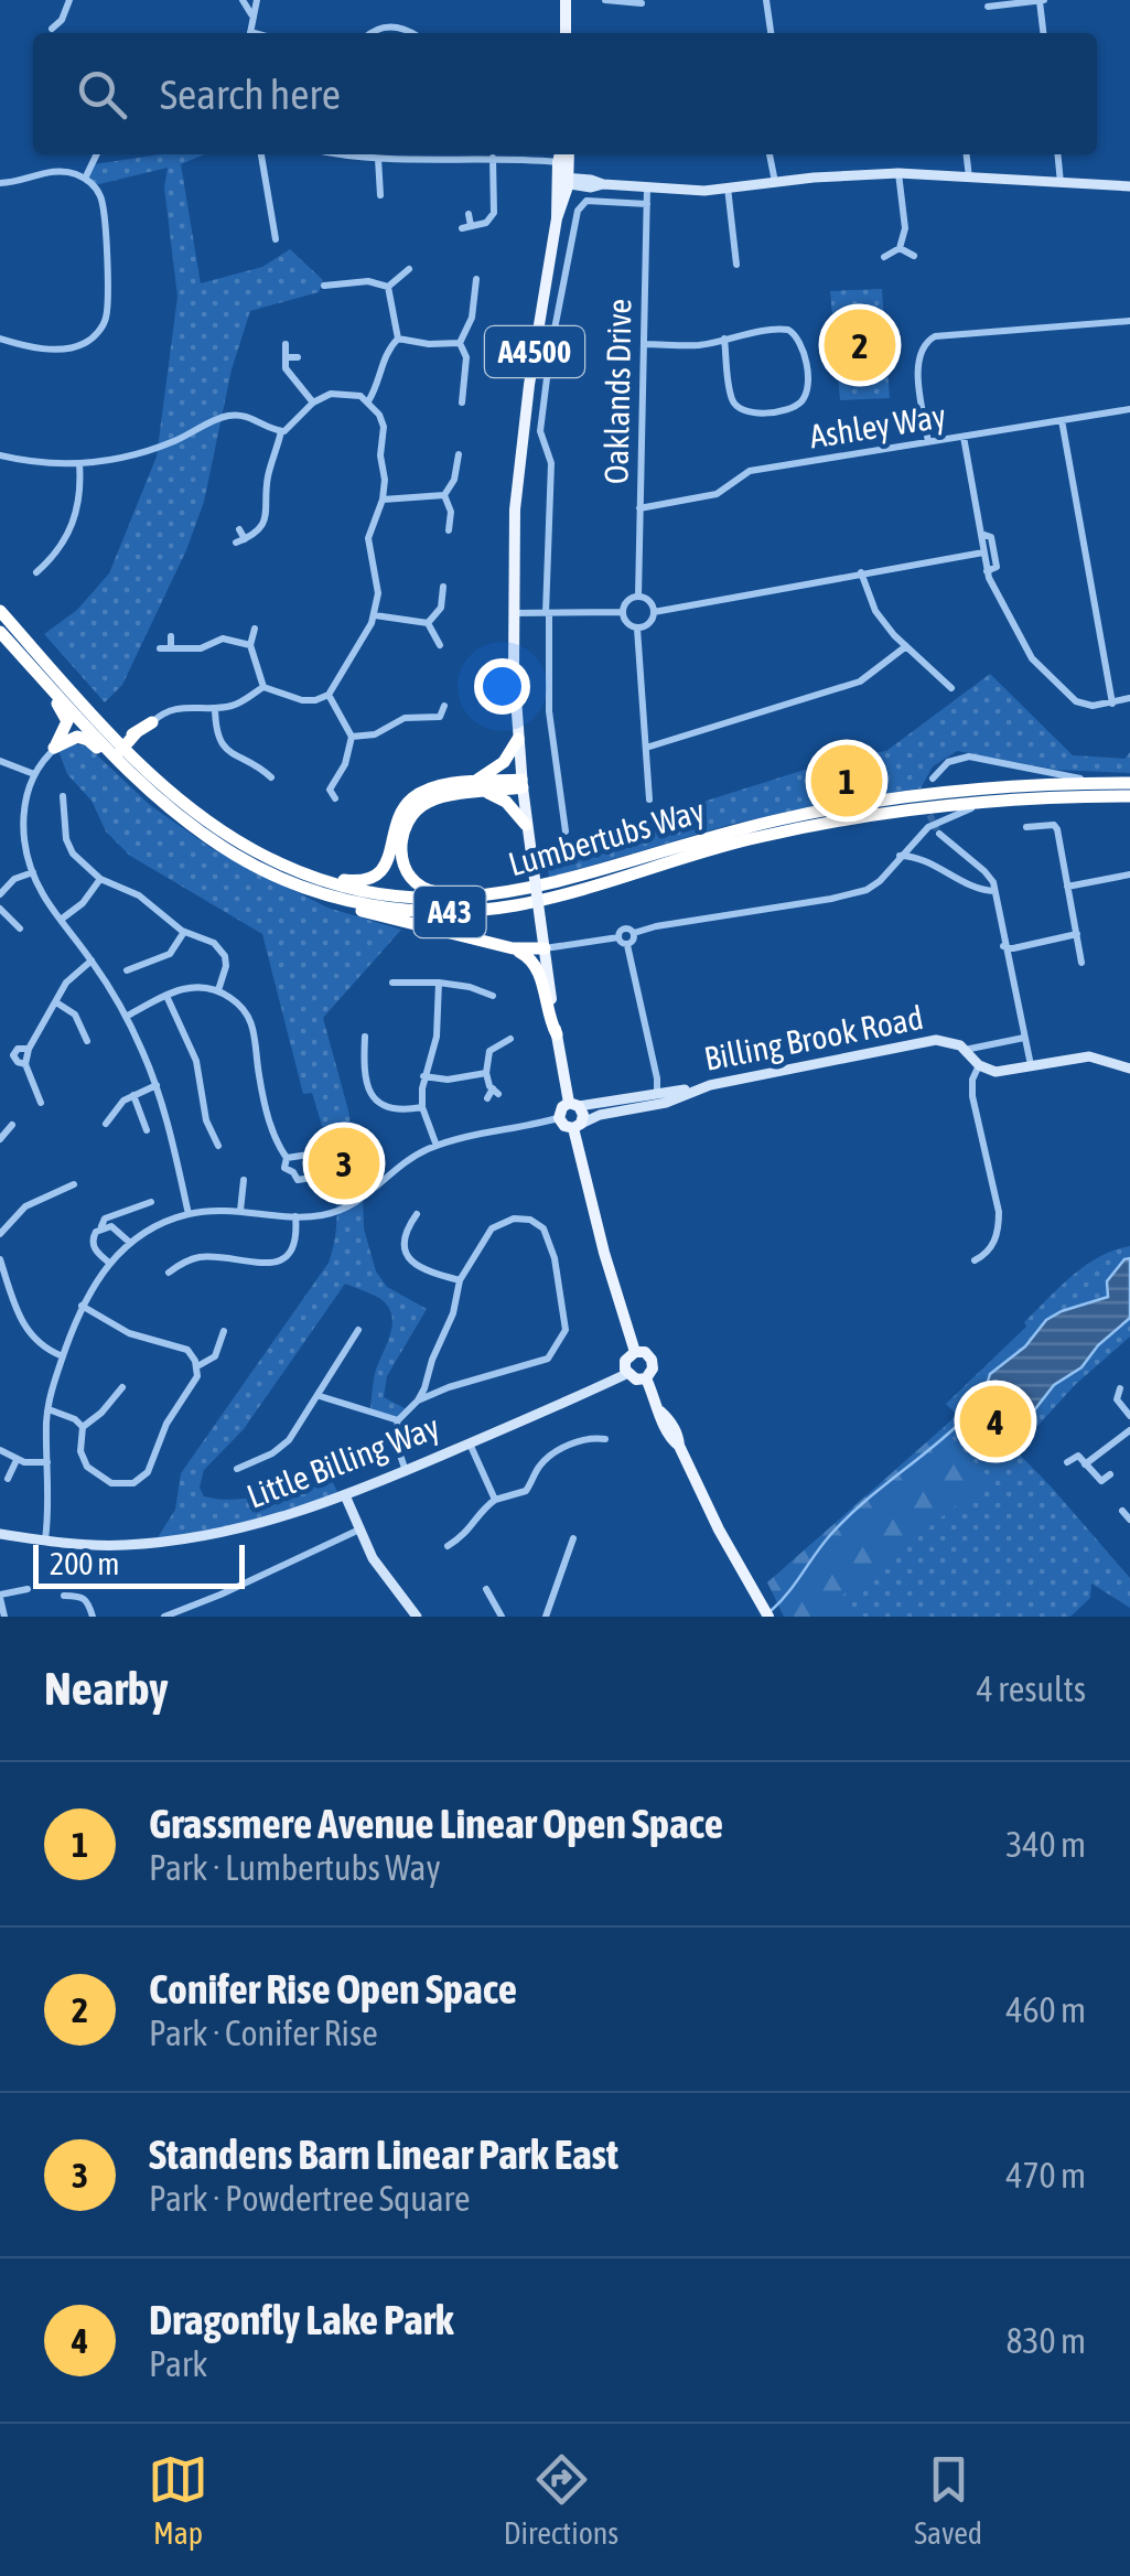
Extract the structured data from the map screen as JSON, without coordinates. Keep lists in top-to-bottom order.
{
  "streets": {
    "highway": ["Lumbertubs Way", "A43"],
    "main road": ["A4500"],
    "street": [
      "Oaklands Drive",
      "Ashley Way",
      "Billing Brook Road",
      "Little Billing Way"
    ]
  },
  "crossings": [
    ["A4500", "Billing Brook Road"],
    ["Oaklands Drive", "Ashley Way"]
  ],
  "scale_bar": "200 m",
  "page": {
    "search": "Search here",
    "pins": [
      "2",
      "1",
      "3",
      "4"
    ],
    "scale": "200 m",
    "heading": ["Nearby", "4 results"],
    "list": [
      {
        "mark": "1",
        "name": "Grassmere Avenue Linear Open Space",
        "note": "Park · Lumbertubs Way",
        "value": "340 m"
      },
      {
        "mark": "2",
        "name": "Conifer Rise Open Space",
        "note": "Park · Conifer Rise",
        "value": "460 m"
      },
      {
        "mark": "3",
        "name": "Standens Barn Linear Park East",
        "note": "Park · Powdertree Square",
        "value": "470 m"
      },
      {
        "mark": "4",
        "name": "Dragonfly Lake Park",
        "note": "Park",
        "value": "830 m"
      }
    ],
    "nav": ["Map", "Directions", "Saved"]
  }
}
